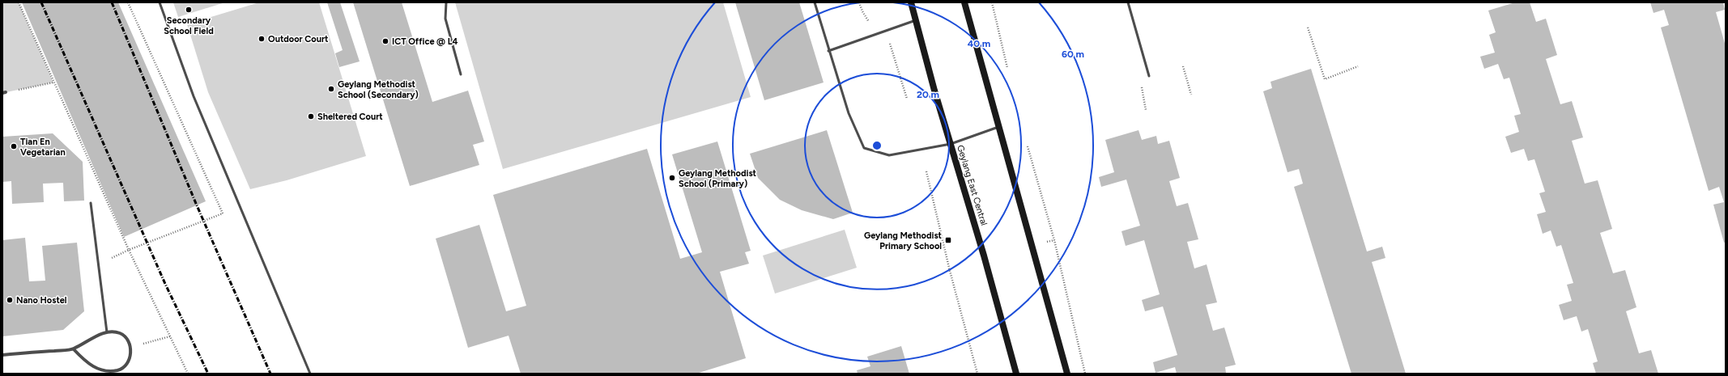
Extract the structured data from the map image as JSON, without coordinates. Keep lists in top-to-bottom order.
{
  "streets": {
    "main road": ["Geylang East Central"]
  },
  "places": {
    "other": [
      "Secondary School Field",
      "Outdoor Court",
      "ICT Office @ L4",
      "Geylang Methodist School (Secondary)",
      "Sheltered Court",
      "Tian En Vegetarian",
      "Geylang Methodist School (Primary)",
      "Nano Hostel"
    ],
    "transit": ["Geylang Methodist Primary School"]
  },
  "rings": ["40 m", "60 m", "20 m"]
}
